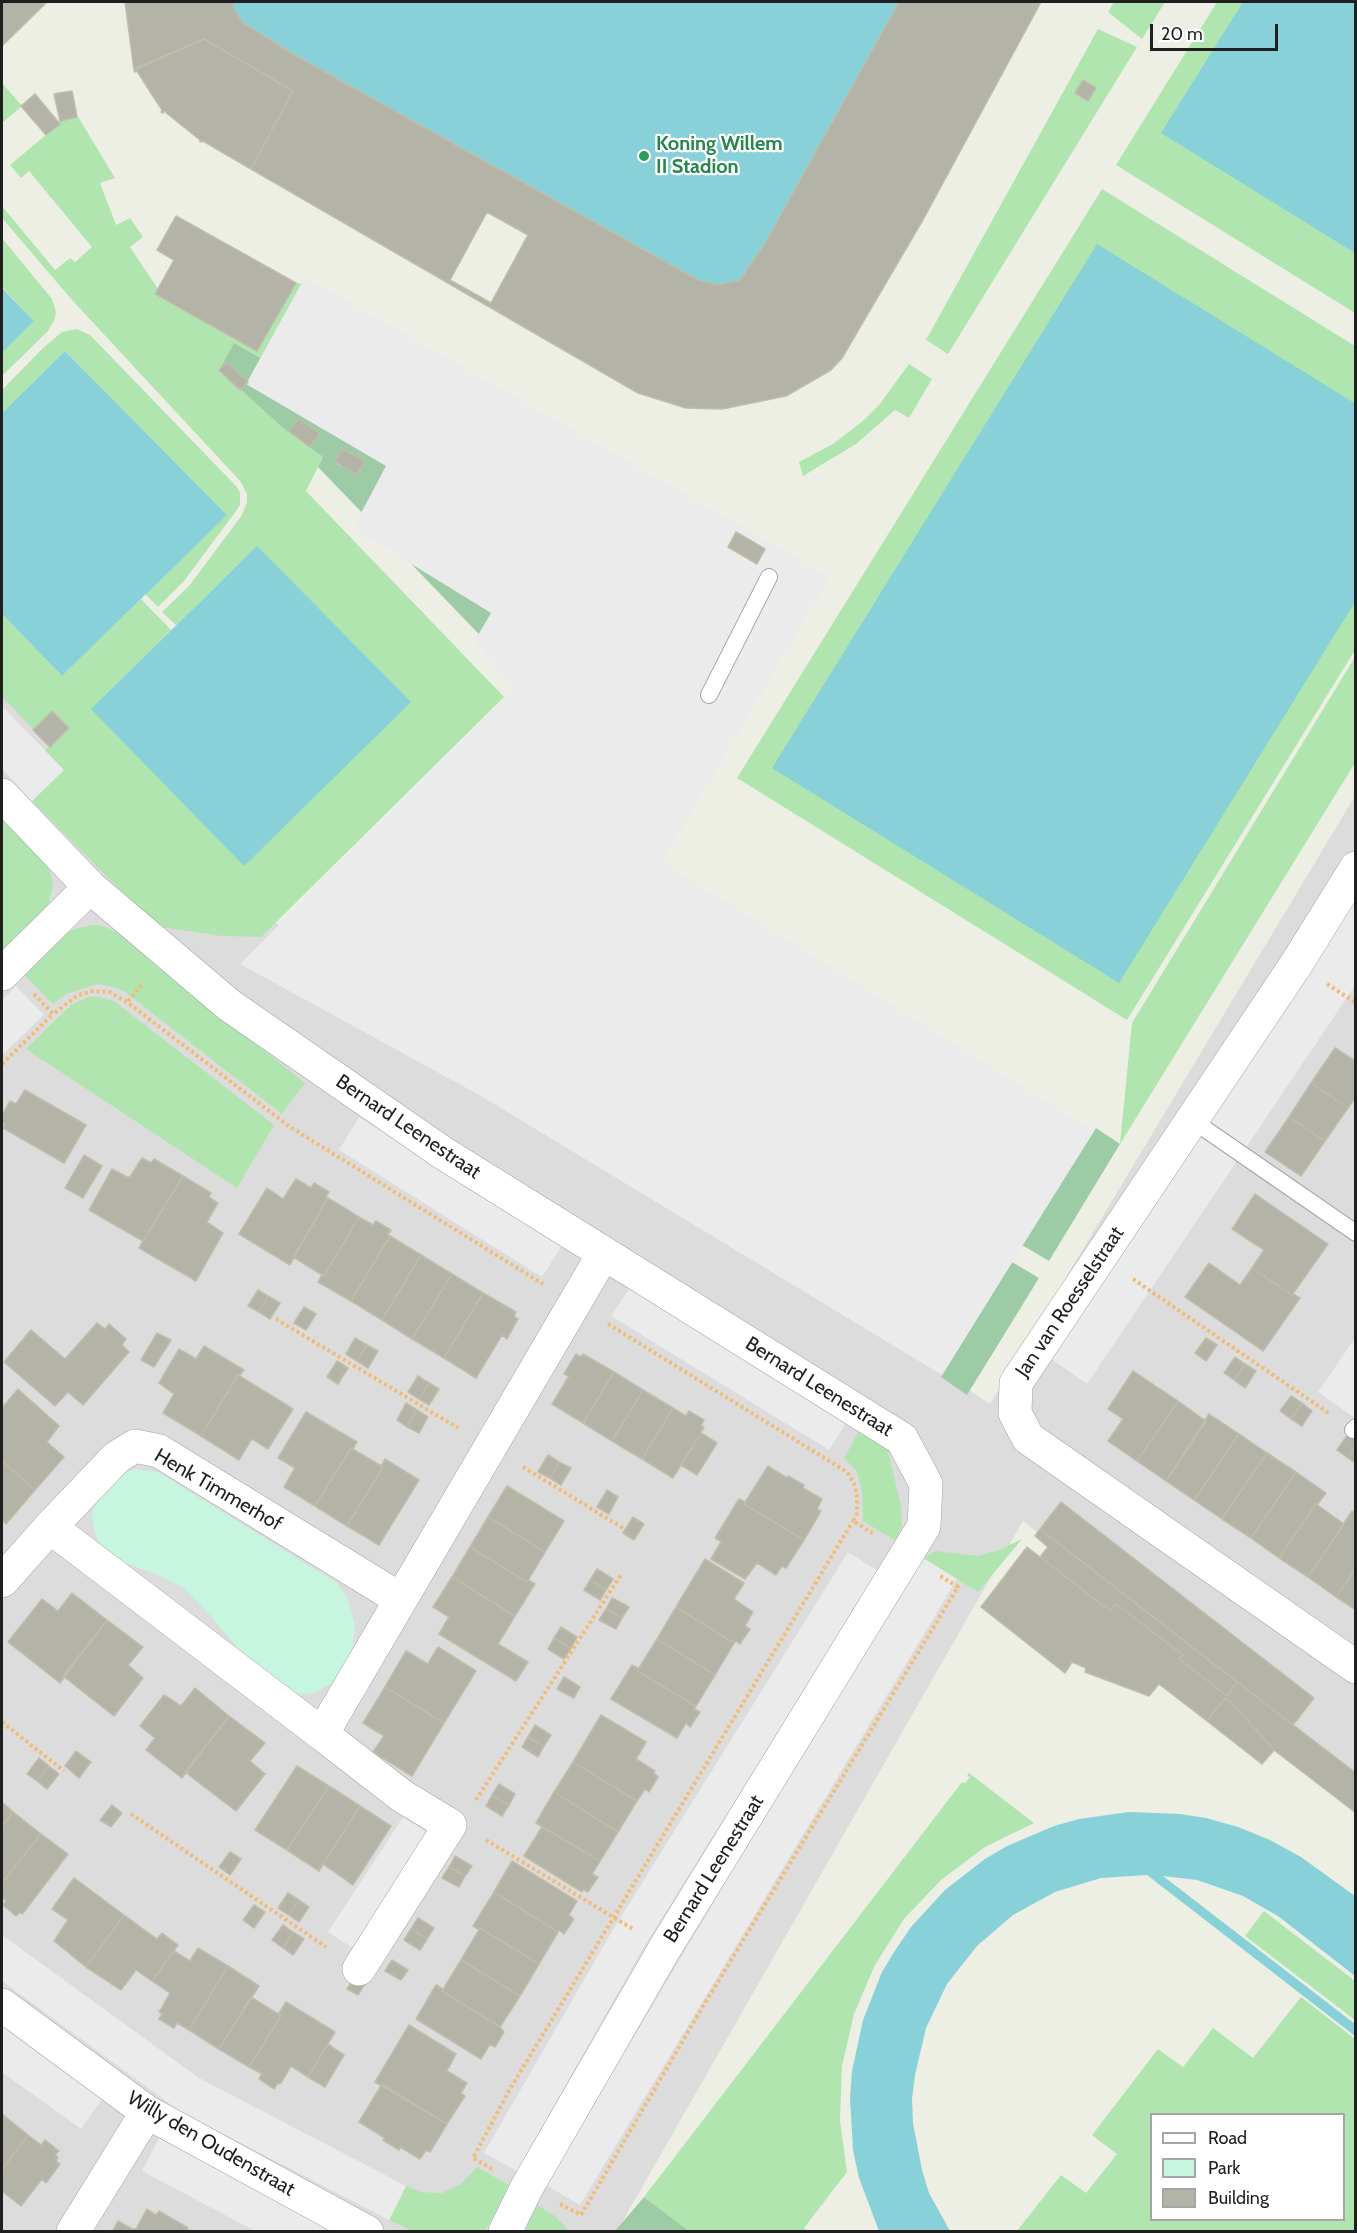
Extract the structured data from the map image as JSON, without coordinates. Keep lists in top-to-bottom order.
{
  "streets": {
    "street": [
      "Bernard Leenestraat",
      "Jan van Roesselstraat",
      "Henk Timmerhof",
      "Willy den Oudenstraat"
    ]
  },
  "places": ["Koning Willem II Stadion"],
  "legend": ["Road", "Park", "Building"],
  "scale_bar": "20 m"
}
